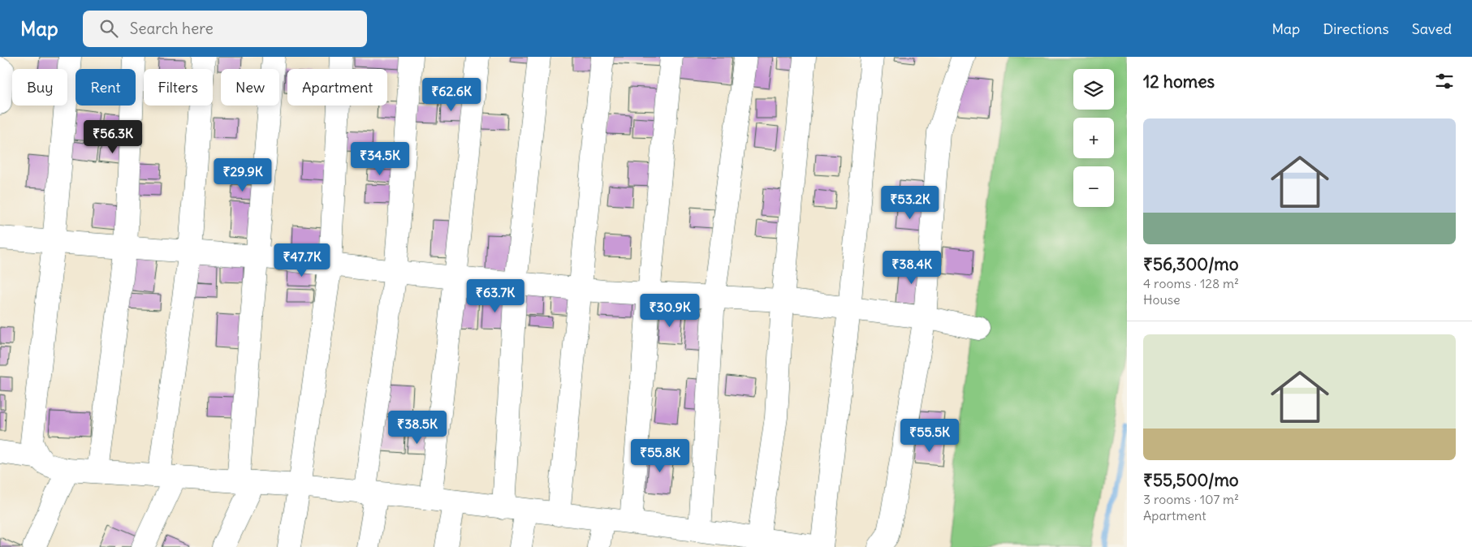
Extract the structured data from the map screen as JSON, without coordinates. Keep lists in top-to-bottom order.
{
  "page": {
    "header": "Map",
    "search": "Search here",
    "nav": ["Map", "Directions", "Saved"],
    "heading": "12 homes",
    "map_buttons": ["+", "−"],
    "chip": [
      "Buy",
      "Rent",
      "Filters",
      "New",
      "Apartment"
    ],
    "price": [
      "₹62.6K",
      "₹56.3K",
      "₹34.5K",
      "₹29.9K",
      "₹53.2K",
      "₹47.7K",
      "₹38.4K",
      "₹63.7K",
      "₹30.9K",
      "₹38.5K",
      "₹55.5K",
      "₹55.8K"
    ],
    "list": [
      {
        "name": "₹56,300/mo",
        "note": "4 rooms · 128 m² · House"
      },
      {
        "name": "₹55,500/mo",
        "note": "3 rooms · 107 m² · Apartment"
      }
    ]
  }
}
